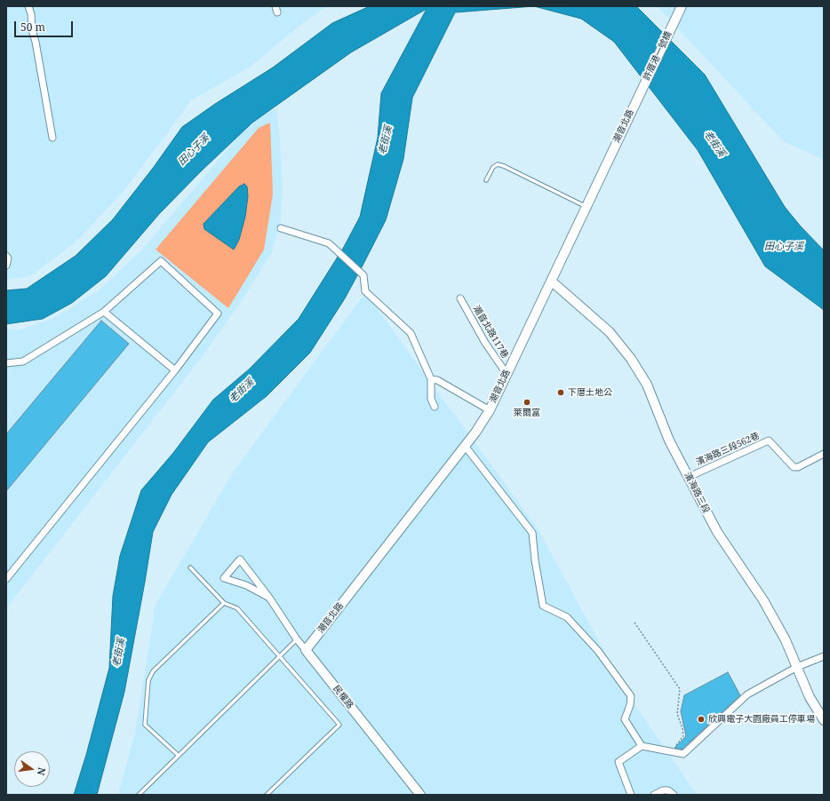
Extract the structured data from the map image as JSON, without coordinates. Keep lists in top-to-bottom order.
{
  "streets": {
    "street": [
      "許厝港一號橋",
      "潮音北路",
      "潮音北路117巷",
      "濱海路三段562巷",
      "濱海路三段",
      "民權路"
    ]
  },
  "crossings": [
    ["許厝港一號橋", "潮音北路"],
    ["潮音北路", "潮音北路117巷"],
    ["潮音北路", "濱海路三段"],
    ["潮音北路", "民權路"],
    ["濱海路三段562巷", "濱海路三段"]
  ],
  "water": ["老街溪", "田心子溪"],
  "places": ["下厝土地公", "萊爾富", "欣興電子大園廠員工停車場"],
  "scale_bar": "50 m",
  "north": "right"
}
